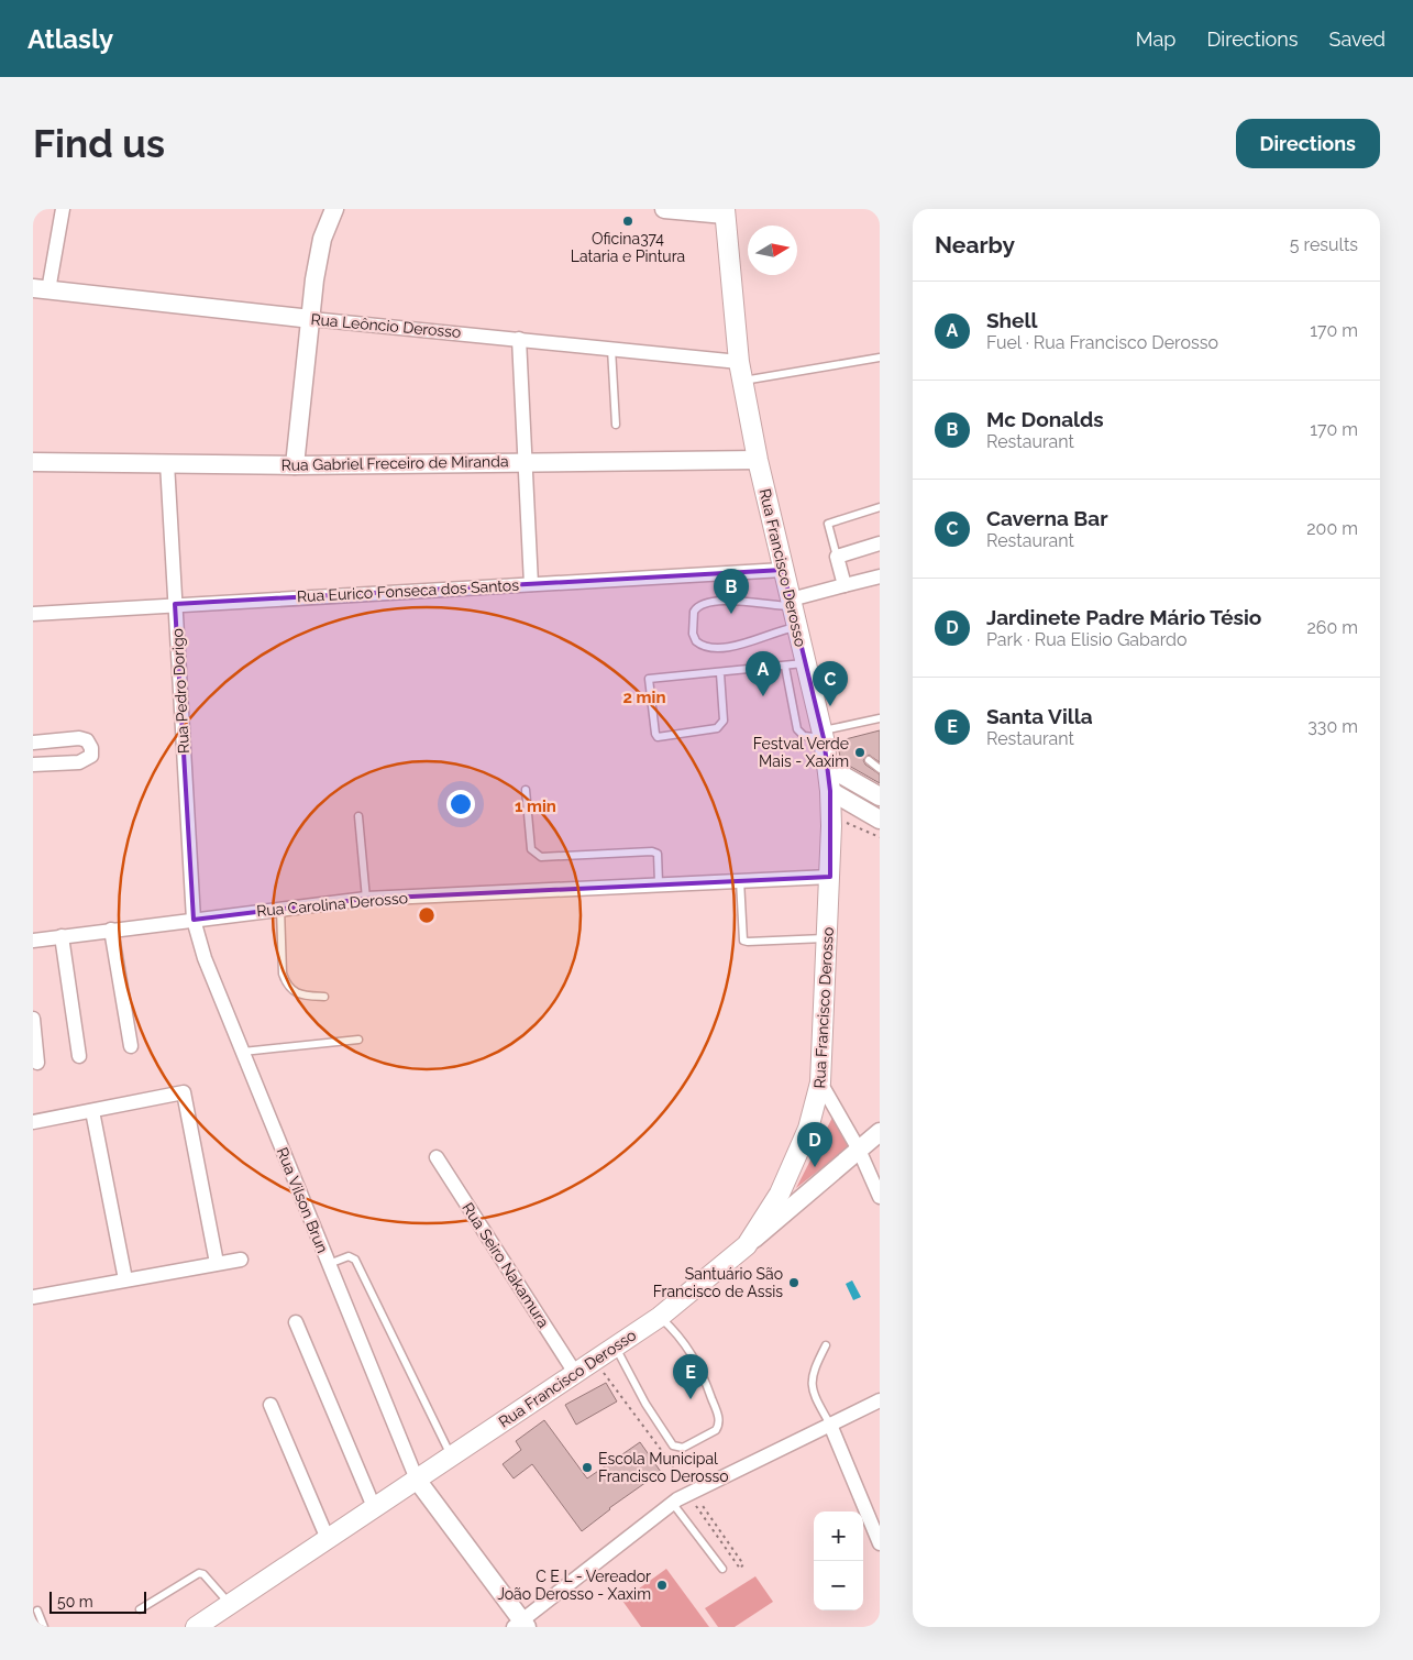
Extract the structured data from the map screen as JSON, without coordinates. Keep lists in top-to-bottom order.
{
  "streets": {
    "main road": ["Rua Francisco Derosso"],
    "street": [
      "Rua Leôncio Derosso",
      "Rua Gabriel Freceiro de Miranda",
      "Rua Eurico Fonseca dos Santos",
      "Rua Pedro Dorigo",
      "Rua Carolina Derosso",
      "Rua Vilson Brun",
      "Rua Seiro Nakamura"
    ]
  },
  "crossings": [
    ["Rua Leôncio Derosso", "Rua Francisco Derosso"],
    ["Rua Gabriel Freceiro de Miranda", "Rua Francisco Derosso"],
    ["Rua Gabriel Freceiro de Miranda", "Rua Pedro Dorigo"],
    ["Rua Francisco Derosso", "Rua Eurico Fonseca dos Santos"],
    ["Rua Francisco Derosso", "Rua Carolina Derosso"],
    ["Rua Francisco Derosso", "Rua Vilson Brun"],
    ["Rua Francisco Derosso", "Rua Seiro Nakamura"],
    ["Rua Eurico Fonseca dos Santos", "Rua Pedro Dorigo"],
    ["Rua Pedro Dorigo", "Rua Carolina Derosso"],
    ["Rua Pedro Dorigo", "Rua Vilson Brun"],
    ["Rua Carolina Derosso", "Rua Vilson Brun"]
  ],
  "places": [
    "Oficina374 Lataria e Pintura",
    "Festval Verde Mais - Xaxim",
    "Santuário São Francisco de Assis",
    "Escola Municipal Francisco Derosso",
    "C E L - Vereador João Derosso - Xaxim"
  ],
  "scale_bar": "50 m",
  "north": "right",
  "page": {
    "header": "Atlasly",
    "nav": ["Map", "Directions", "Saved"],
    "buttons": "Directions",
    "title": "Find us",
    "heading": ["Nearby", "5 results"],
    "list": [
      {
        "mark": "A",
        "name": "Shell",
        "note": "Fuel · Rua Francisco Derosso",
        "value": "170 m"
      },
      {
        "mark": "B",
        "name": "Mc Donalds",
        "note": "Restaurant",
        "value": "170 m"
      },
      {
        "mark": "C",
        "name": "Caverna Bar",
        "note": "Restaurant",
        "value": "200 m"
      },
      {
        "mark": "D",
        "name": "Jardinete Padre Mário Tésio",
        "note": "Park · Rua Elisio Gabardo",
        "value": "260 m"
      },
      {
        "mark": "E",
        "name": "Santa Villa",
        "note": "Restaurant",
        "value": "330 m"
      }
    ],
    "pins": [
      "B",
      "A",
      "C",
      "D",
      "E"
    ],
    "map_buttons": ["+", "−"],
    "scale": "50 m"
  },
  "rings": ["2 min", "1 min"]
}
